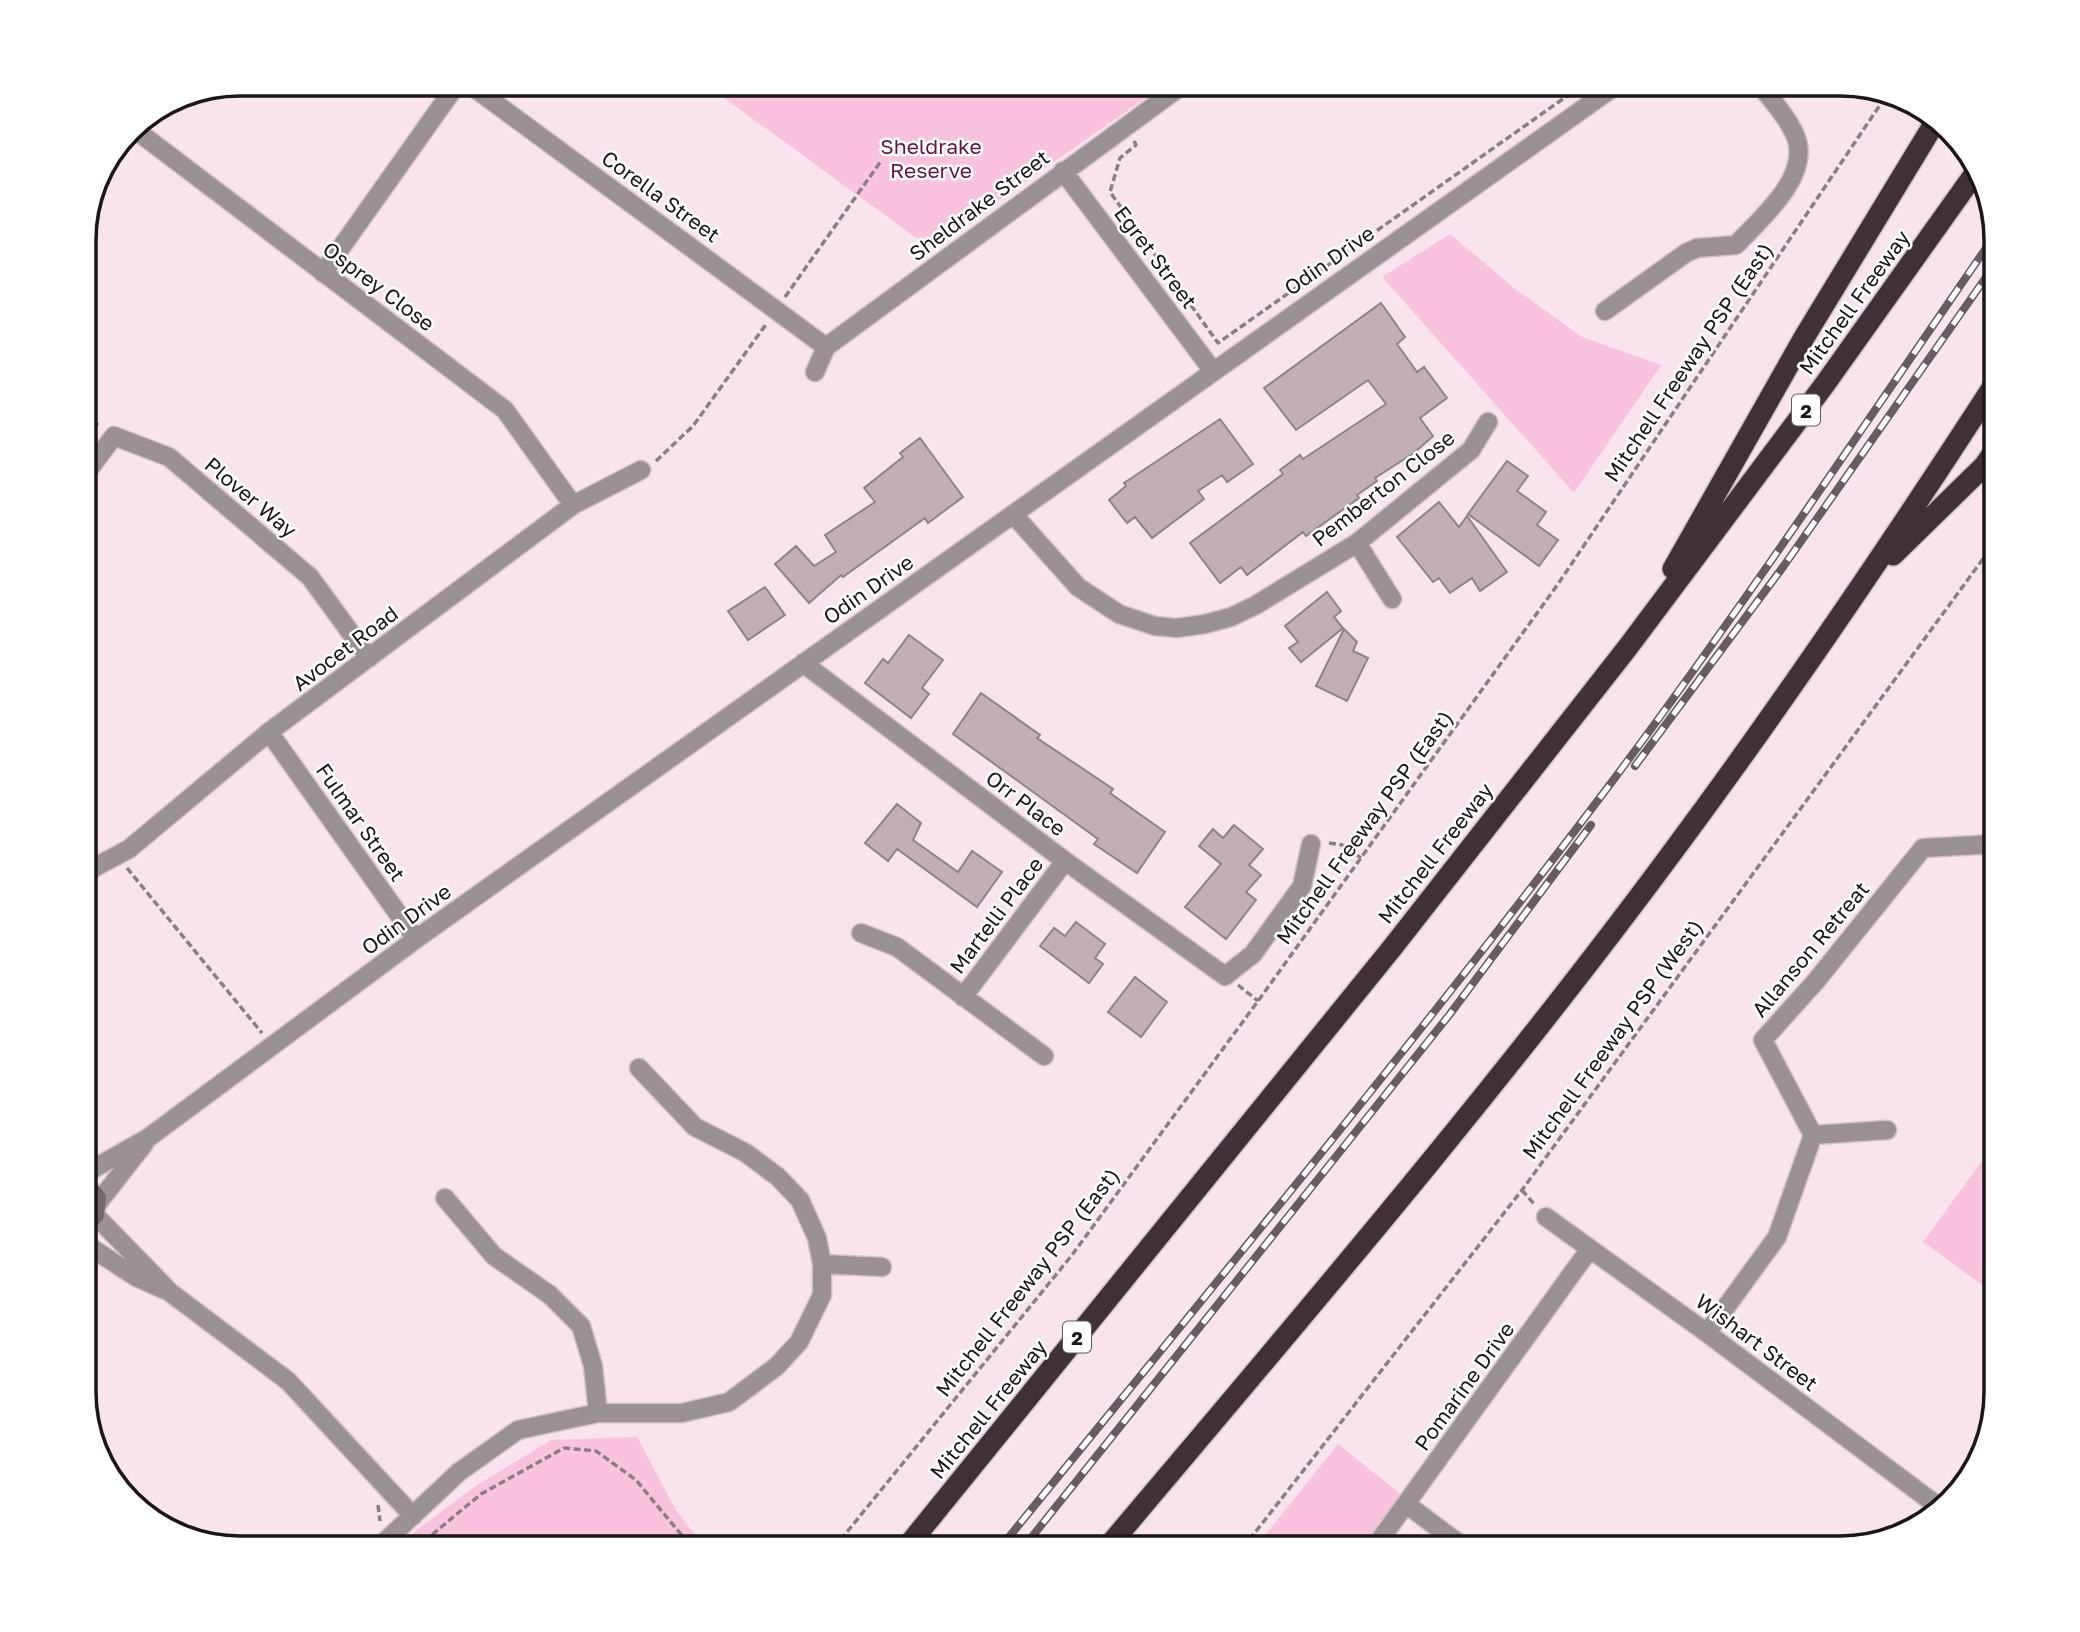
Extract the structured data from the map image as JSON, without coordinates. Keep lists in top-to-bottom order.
{
  "streets": {
    "highway": ["Mitchell Freeway", "2"],
    "street": [
      "Corella Street",
      "Sheldrake Street",
      "Egret Street",
      "Odin Drive",
      "Osprey Close",
      "Pemberton Close",
      "Plover Way",
      "Avocet Road",
      "Orr Place",
      "Fulmar Street",
      "Martelli Place",
      "Allanson Retreat",
      "Wishart Street",
      "Pomarine Drive"
    ],
    "path": ["Mitchell Freeway PSP (East)", "Mitchell Freeway PSP (West)"]
  },
  "crossings": [
    ["Corella Street", "Sheldrake Street"],
    ["Sheldrake Street", "Egret Street"],
    ["Egret Street", "Odin Drive"],
    ["Odin Drive", "Pemberton Close"],
    ["Odin Drive", "Orr Place"],
    ["Odin Drive", "Fulmar Street"],
    ["Osprey Close", "Avocet Road"],
    ["Plover Way", "Avocet Road"],
    ["Avocet Road", "Fulmar Street"],
    ["Orr Place", "Martelli Place"],
    ["Wishart Street", "Pomarine Drive"]
  ],
  "parks": ["Sheldrake Reserve"]
}
